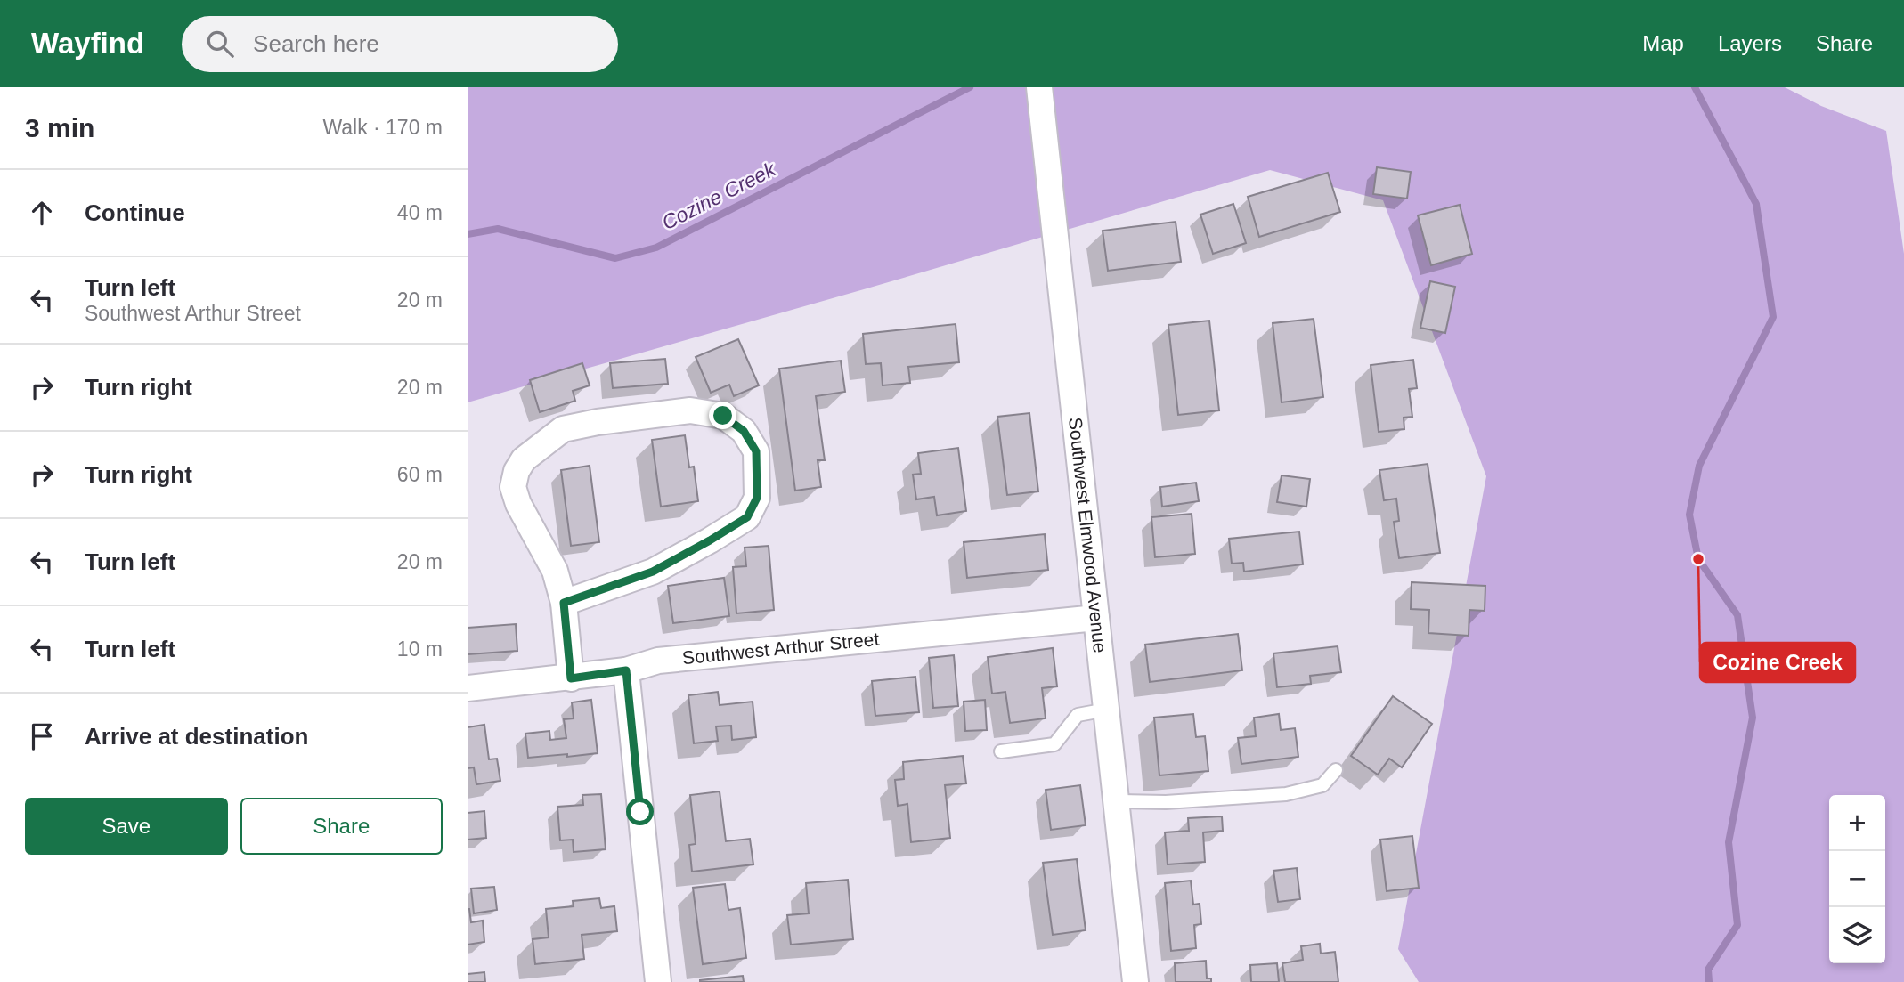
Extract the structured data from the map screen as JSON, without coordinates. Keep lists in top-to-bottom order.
{
  "streets": {
    "street": ["Southwest Elmwood Avenue", "Southwest Arthur Street"]
  },
  "crossings": [
    ["Southwest Elmwood Avenue", "Southwest Arthur Street"]
  ],
  "water": ["Cozine Creek"],
  "places": ["Cozine Creek"],
  "page": {
    "header": "Wayfind",
    "search": "Search here",
    "nav": ["Map", "Layers", "Share"],
    "heading": ["3 min", "Walk · 170 m"],
    "list": [
      ["Continue", "40 m"],
      ["Turn left", "Southwest Arthur Street", "20 m"],
      ["Turn right", "20 m"],
      ["Turn right", "60 m"],
      ["Turn left", "20 m"],
      ["Turn left", "10 m"],
      "Arrive at destination"
    ],
    "buttons": ["Save", "Share"],
    "map_buttons": ["+", "−"]
  }
}
